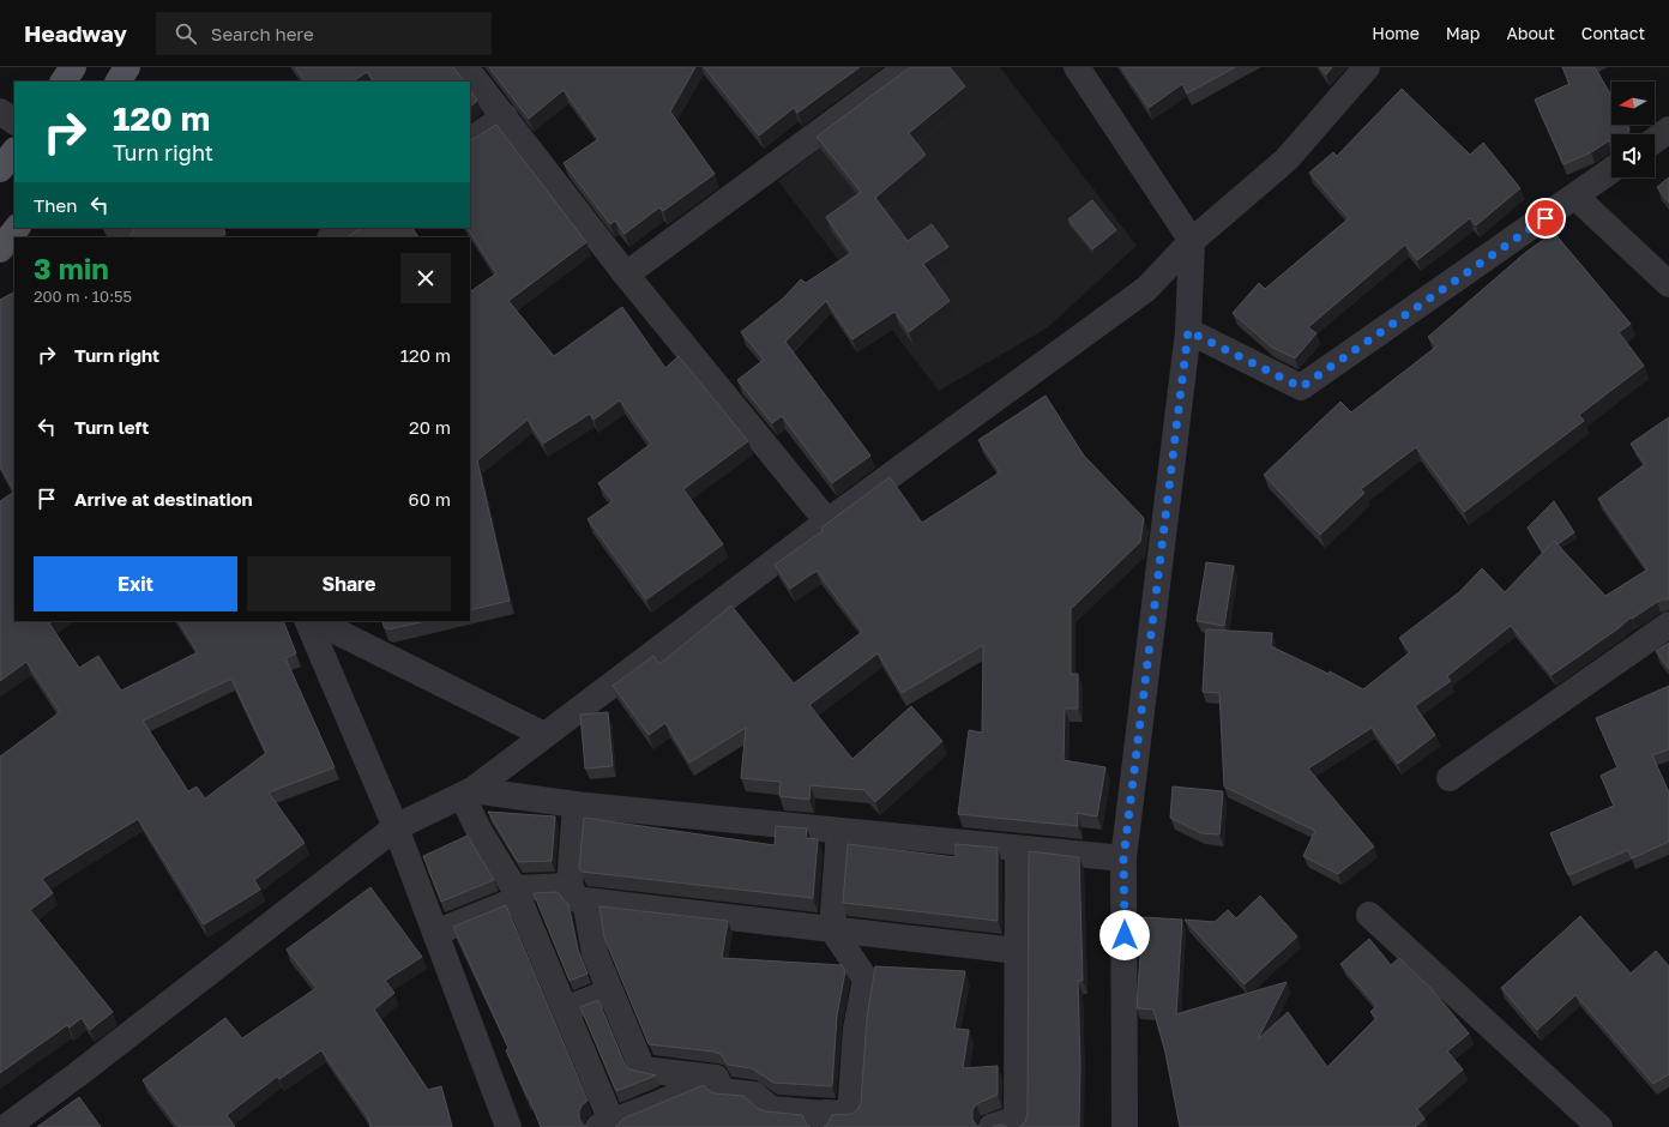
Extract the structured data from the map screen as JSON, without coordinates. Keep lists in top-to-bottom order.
{
  "north": "left",
  "page": {
    "header": "Headway",
    "search": "Search here",
    "nav": [
      "Home",
      "Map",
      "About",
      "Contact"
    ],
    "turn": ["120 m", "Turn right"],
    "then": "Then",
    "heading": ["3 min", "200 m · 10:55"],
    "list": [
      {
        "name": "Turn right",
        "value": "120 m"
      },
      {
        "name": "Turn left",
        "value": "20 m"
      },
      {
        "name": "Arrive at destination",
        "value": "60 m"
      }
    ],
    "buttons": ["Exit", "Share"]
  }
}
